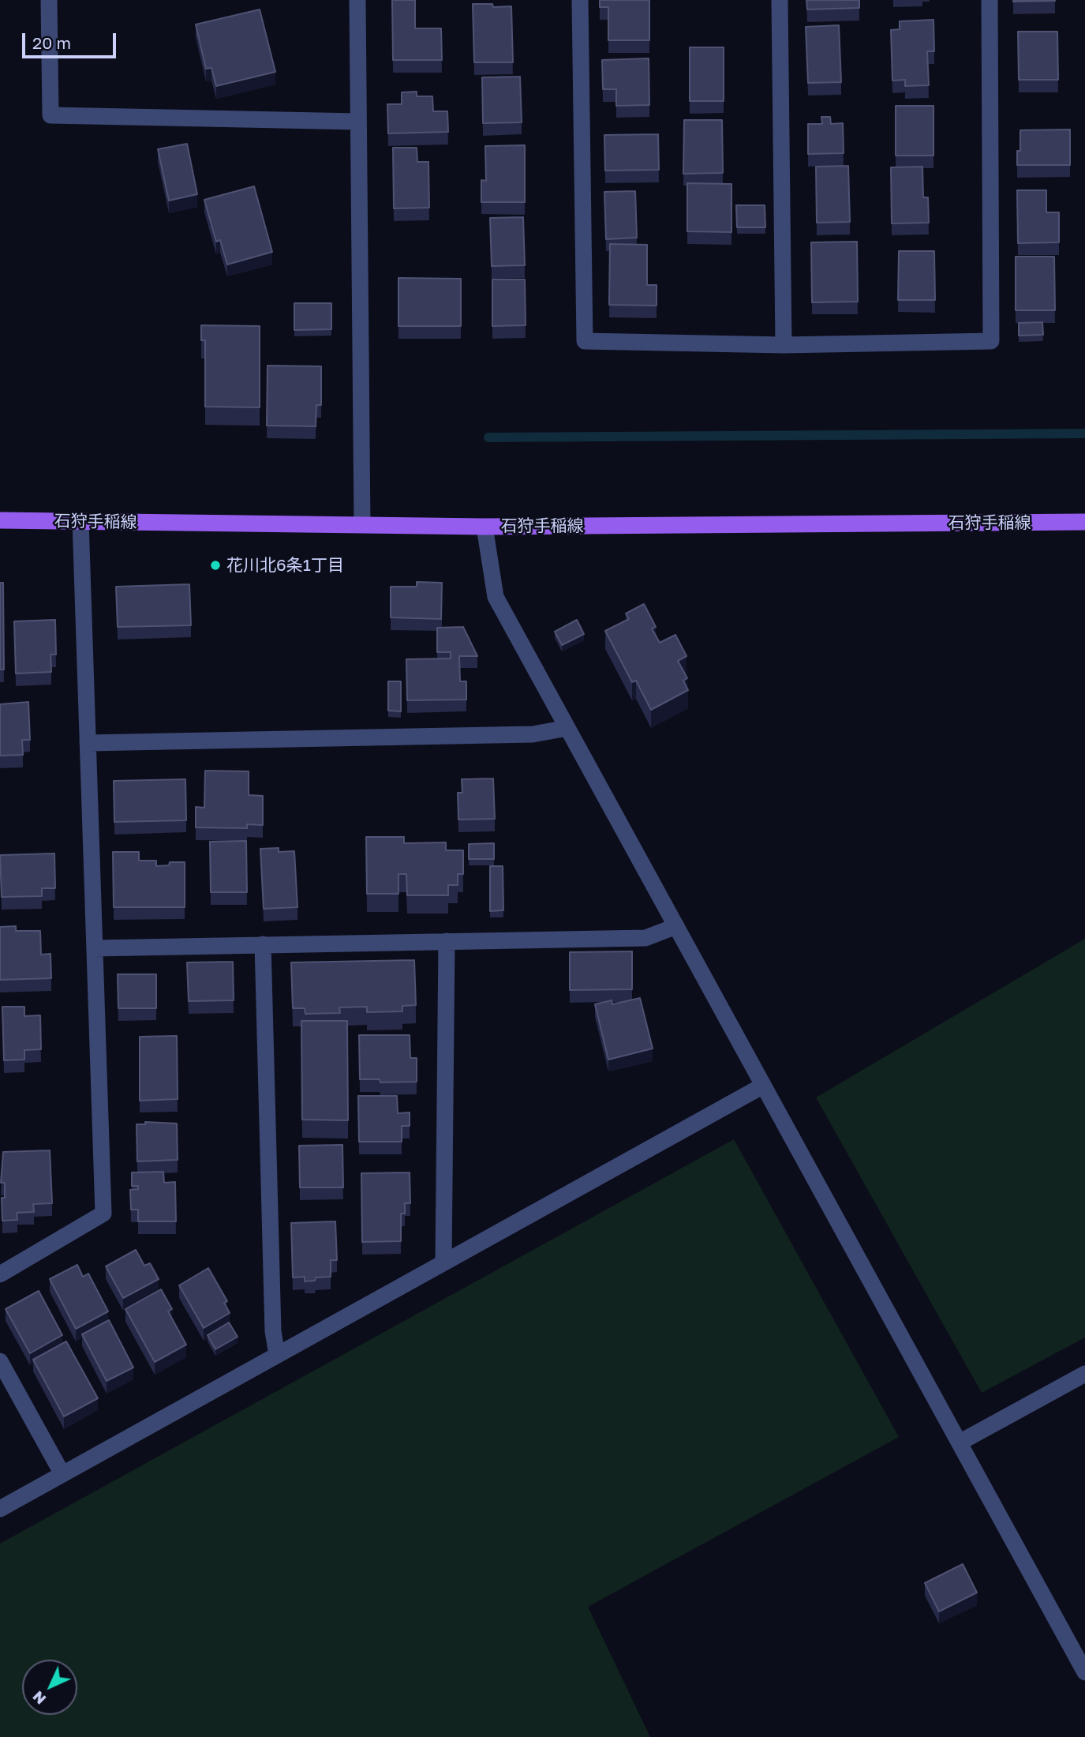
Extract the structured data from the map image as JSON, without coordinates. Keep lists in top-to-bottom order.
{
  "streets": {
    "main road": ["石狩手稲線"]
  },
  "places": ["花川北6条1丁目"],
  "scale_bar": "20 m",
  "north": "bottom left"
}
